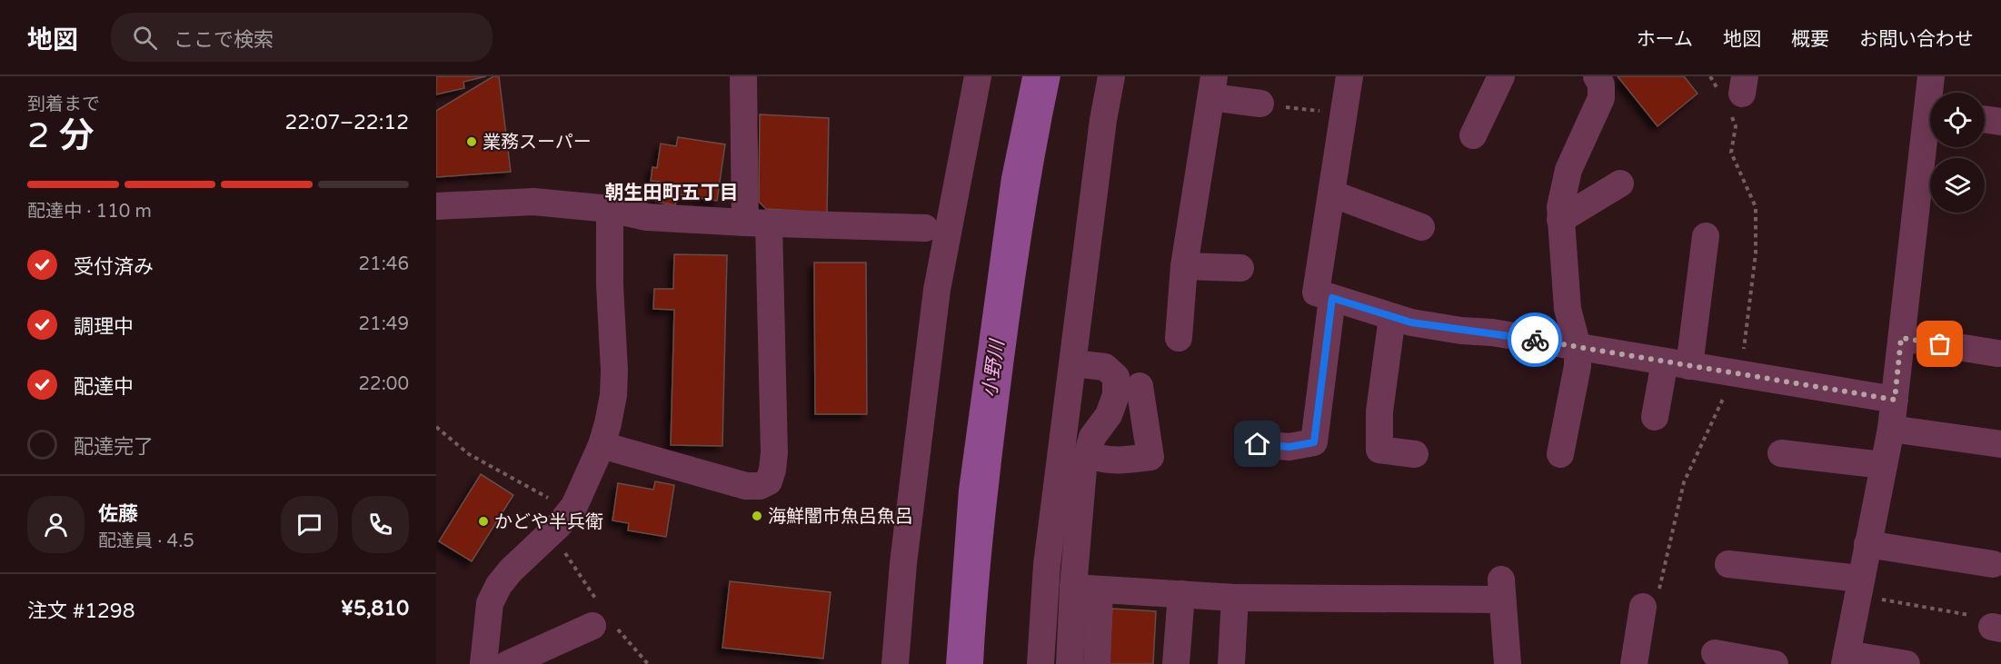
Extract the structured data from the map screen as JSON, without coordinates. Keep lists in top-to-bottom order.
{
  "districts": ["朝生田町五丁目"],
  "water": ["小野川"],
  "places": ["業務スーパー", "海鮮闇市魚呂魚呂", "かどや半兵衛"],
  "page": {
    "header": "地図",
    "search": "ここで検索",
    "nav": [
      "ホーム",
      "地図",
      "概要",
      "お問い合わせ"
    ],
    "heading": ["2 分", "到着まで", "22:07–22:12"],
    "panel": [
      "佐藤",
      "配達員 · 4.5",
      "注文 #1298",
      "¥5,810"
    ],
    "bar": "配達中 · 110 m",
    "list": [
      ["受付済み", "21:46"],
      ["調理中", "21:49"],
      ["配達中", "22:00"],
      "配達完了"
    ]
  }
}
